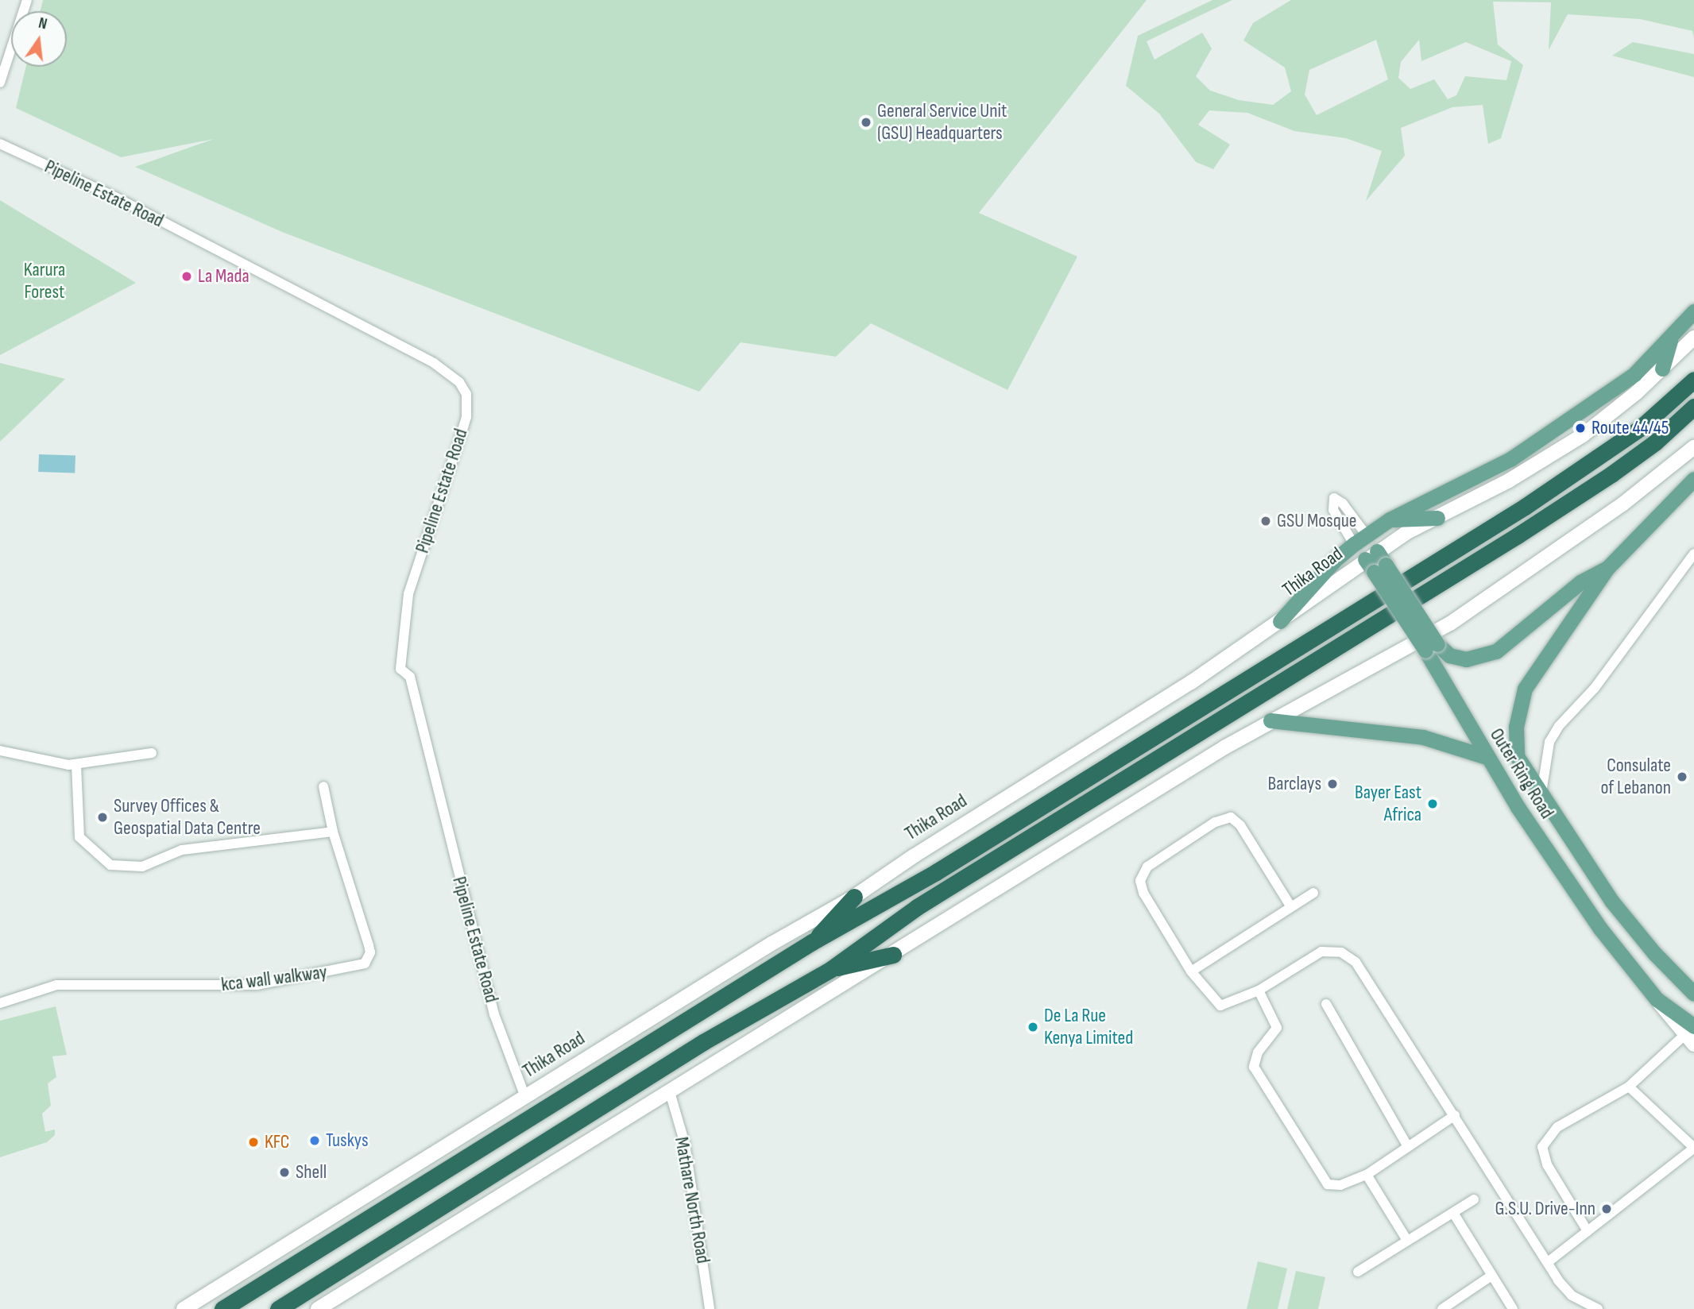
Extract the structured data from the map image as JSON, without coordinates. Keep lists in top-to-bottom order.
{
  "streets": {
    "main road": ["Thika Road", "Outer Ring Road"],
    "street": ["Pipeline Estate Road", "kca wall walkway", "Mathare North Road"]
  },
  "crossings": [
    ["Pipeline Estate Road", "Thika Road"],
    ["Thika Road", "Outer Ring Road"]
  ],
  "parks": ["Karura Forest"],
  "places": [
    "General Service Unit (GSU) Headquarters",
    "La Mada",
    "Route 44/45",
    "GSU Mosque",
    "Consulate of Lebanon",
    "Barclays",
    "Bayer East Africa",
    "Survey Offices & Geospatial Data Centre",
    "De La Rue Kenya Limited",
    "Tuskys",
    "KFC",
    "Shell",
    "G.S.U. Drive-Inn"
  ],
  "north": "top"
}
